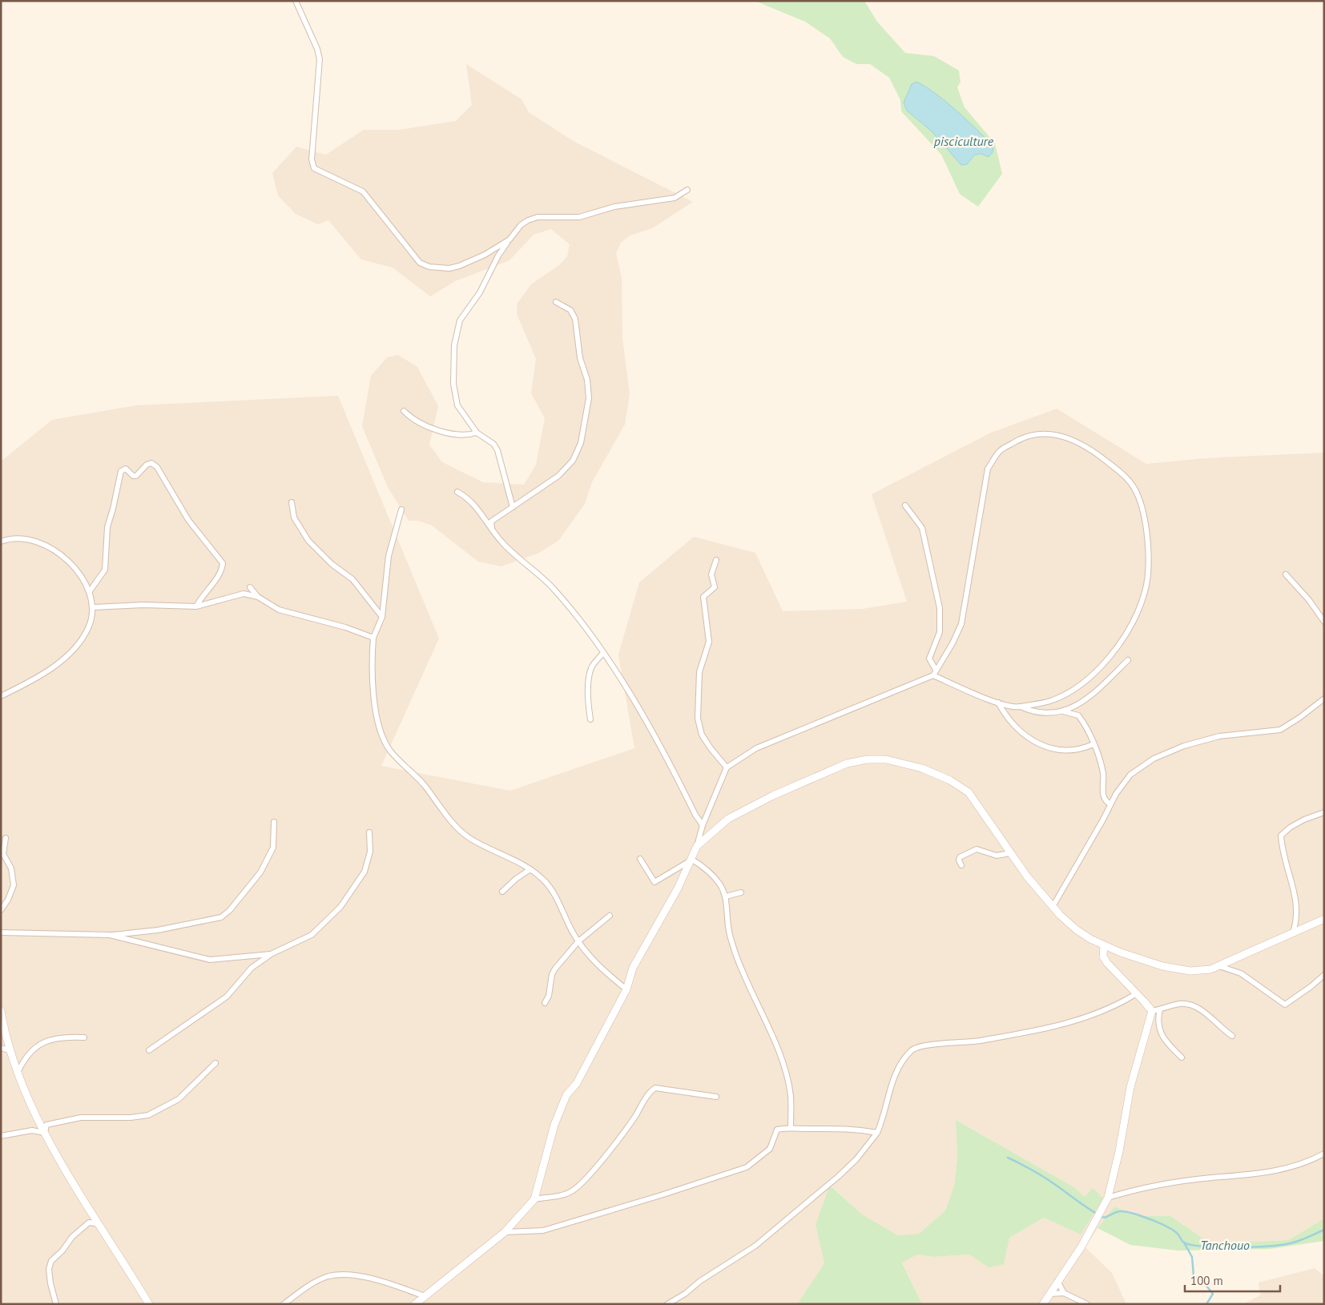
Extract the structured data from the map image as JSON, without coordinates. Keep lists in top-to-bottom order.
{
  "water": ["pisciculture", "Tanchouo"],
  "scale_bar": "100 m"
}
